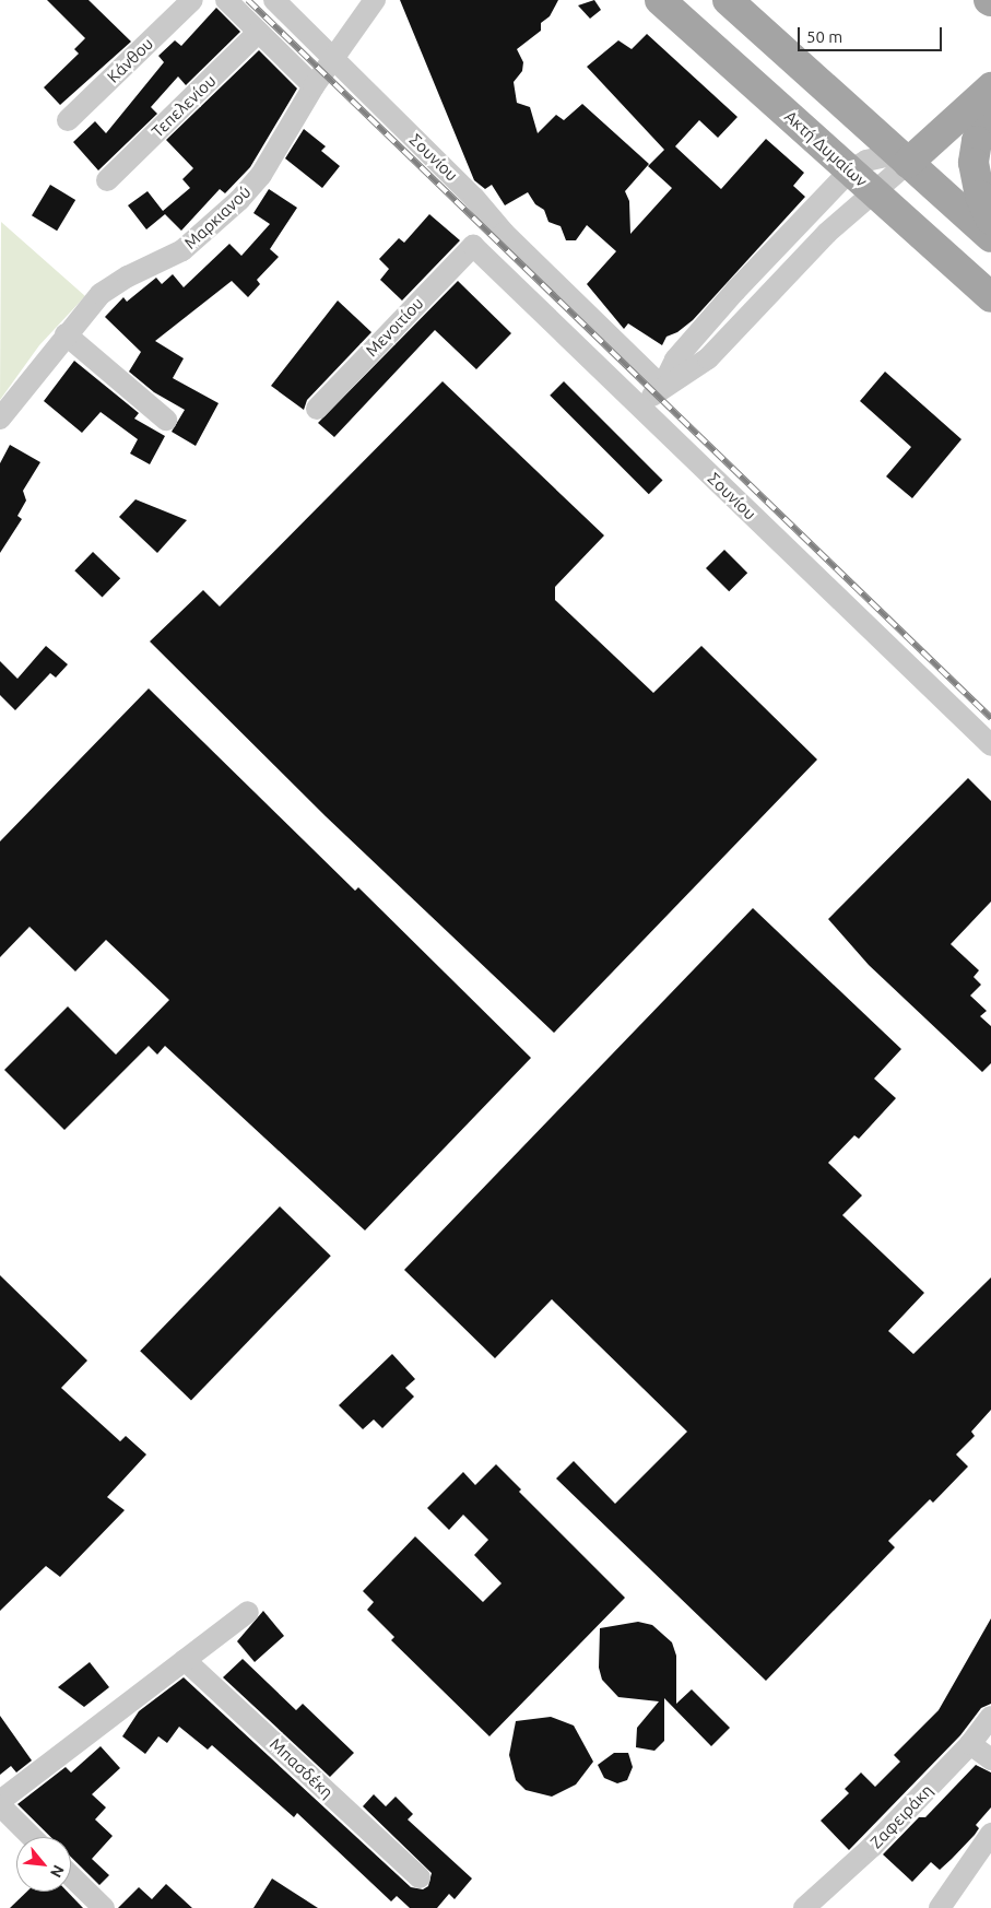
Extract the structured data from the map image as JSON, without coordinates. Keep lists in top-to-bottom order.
{
  "streets": {
    "main road": ["Ακτή Δυμαίων"],
    "street": [
      "Κάνθου",
      "Τεπελενίου",
      "Σουνίου",
      "Μαρκιανού",
      "Μενοιτίου",
      "Μπασδέκη",
      "Ζαφειράκη"
    ]
  },
  "crossings": [
    ["Σουνίου", "Μαρκιανού"],
    ["Σουνίου", "Μενοιτίου"]
  ],
  "scale_bar": "50 m",
  "north": "bottom right"
}
